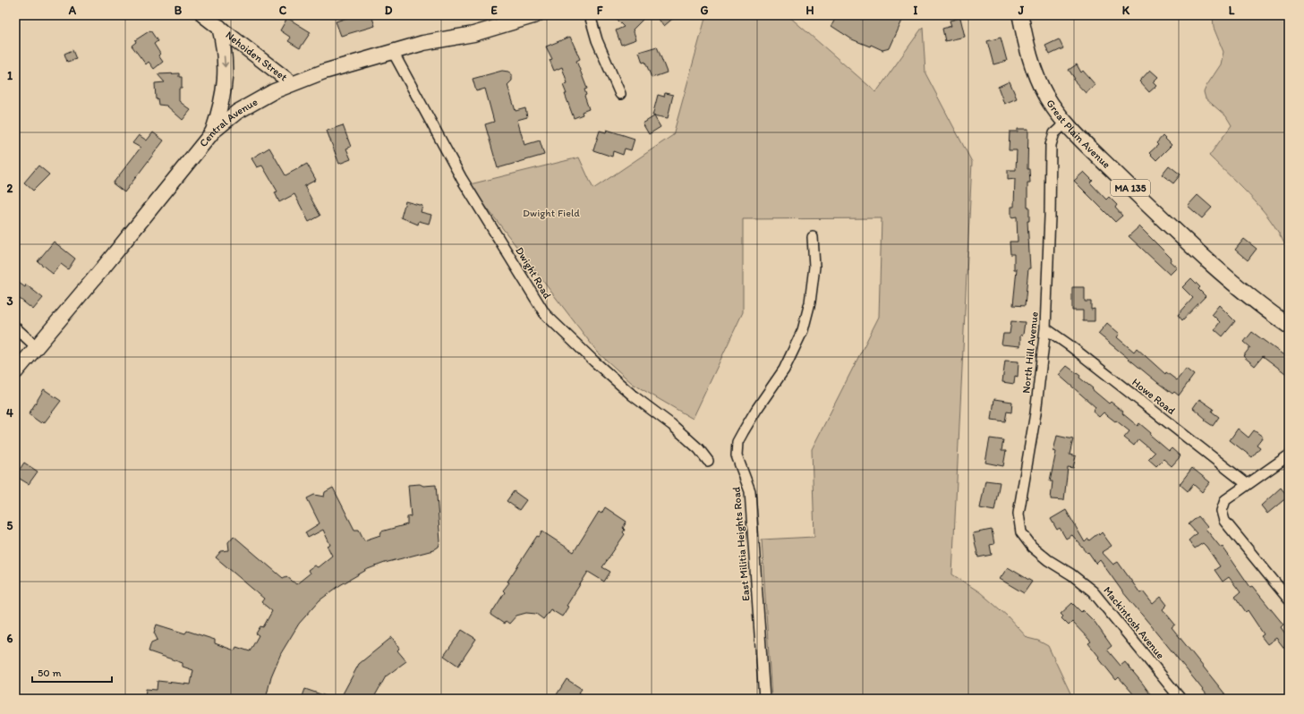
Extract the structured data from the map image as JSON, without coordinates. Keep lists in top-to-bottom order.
{
  "streets": {
    "main road": [
      "Nehoiden Street",
      "Central Avenue",
      "Great Plain Avenue",
      "MA 135"
    ],
    "street": [
      "Dwight Road",
      "North Hill Avenue",
      "Howe Road",
      "East Militia Heights Road",
      "Mackintosh Avenue"
    ]
  },
  "crossings": [
    ["Nehoiden Street", "Central Avenue"],
    ["Central Avenue", "Dwight Road"],
    ["Great Plain Avenue", "North Hill Avenue"],
    ["North Hill Avenue", "Howe Road"],
    ["North Hill Avenue", "Mackintosh Avenue"]
  ],
  "parks": ["Dwight Field"],
  "scale_bar": "50 m",
  "grid": {
    "columns": [
      "A",
      "B",
      "C",
      "D",
      "E",
      "F",
      "G",
      "H",
      "I",
      "J",
      "K",
      "L"
    ],
    "rows": [
      "1",
      "2",
      "3",
      "4",
      "5",
      "6"
    ]
  }
}
